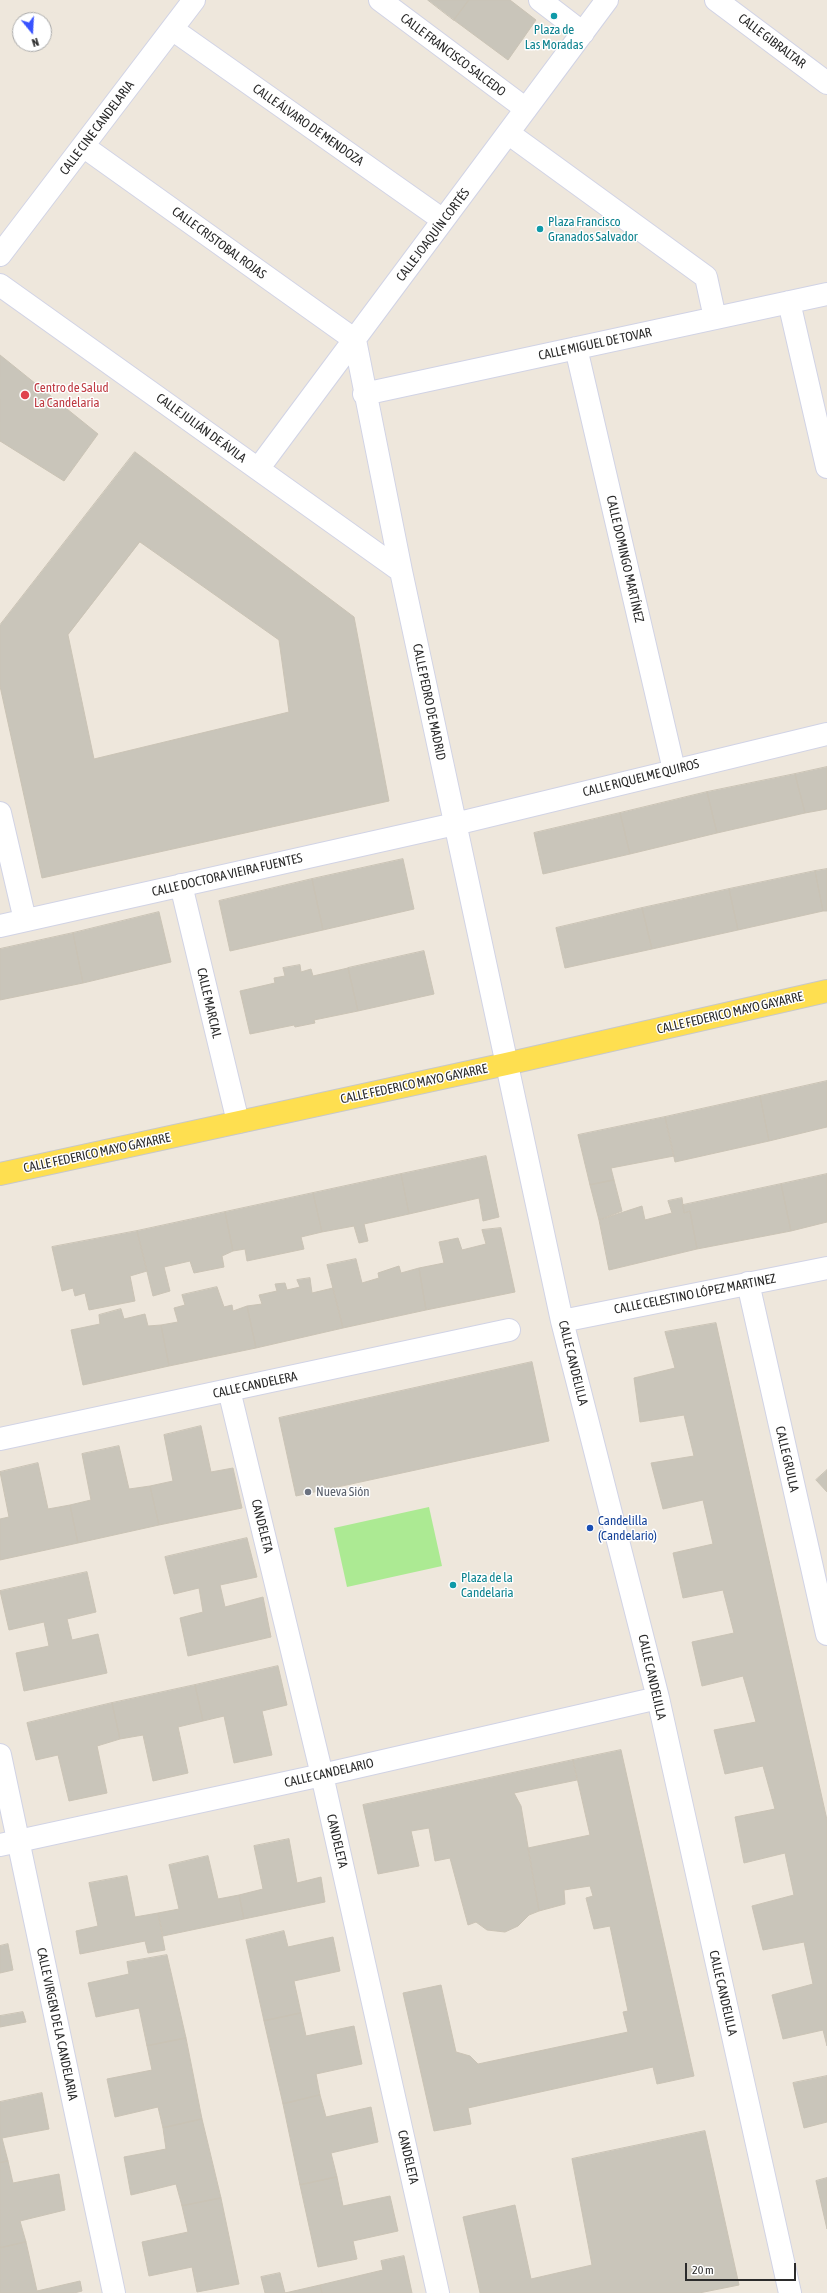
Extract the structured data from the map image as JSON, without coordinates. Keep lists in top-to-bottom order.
{
  "streets": {
    "main road": ["CALLE FEDERICO MAYO GAYARRE"],
    "street": [
      "CALLE GIBRALTAR",
      "CALLE FRANCISCO SALCEDO",
      "CALLE ÁLVARO DE MENDOZA",
      "CALLE CINE CANDELARIA",
      "CALLE JOAQUÍN CORTÉS",
      "CALLE CRISTOBAL ROJAS",
      "CALLE MIGUEL DE TOVAR",
      "CALLE JULIÁN DE ÁVILA",
      "CALLE DOMINGO MARTÍNEZ",
      "CALLE PEDRO DE MADRID",
      "CALLE RIQUELME QUIROS",
      "CALLE DOCTORA VIEIRA FUENTES",
      "CALLE MARCIAL",
      "CALLE CELESTINO LÓPEZ MARTINEZ",
      "CALLE CANDELILLA",
      "CALLE CANDELERA",
      "CALLE GRULLA",
      "CANDELETA",
      "CALLE CANDELARIO",
      "CALLE VIRGEN DE LA CANDELARIA"
    ]
  },
  "crossings": [
    ["CALLE FRANCISCO SALCEDO", "CALLE JOAQUÍN CORTÉS"],
    ["CALLE ÁLVARO DE MENDOZA", "CALLE CINE CANDELARIA"],
    ["CALLE ÁLVARO DE MENDOZA", "CALLE JOAQUÍN CORTÉS"],
    ["CALLE CINE CANDELARIA", "CALLE CRISTOBAL ROJAS"],
    ["CALLE JOAQUÍN CORTÉS", "CALLE CRISTOBAL ROJAS"],
    ["CALLE JOAQUÍN CORTÉS", "CALLE JULIÁN DE ÁVILA"],
    ["CALLE JOAQUÍN CORTÉS", "CALLE PEDRO DE MADRID"],
    ["CALLE CRISTOBAL ROJAS", "CALLE PEDRO DE MADRID"],
    ["CALLE MIGUEL DE TOVAR", "CALLE DOMINGO MARTÍNEZ"],
    ["CALLE MIGUEL DE TOVAR", "CALLE PEDRO DE MADRID"],
    ["CALLE JULIÁN DE ÁVILA", "CALLE PEDRO DE MADRID"],
    ["CALLE DOMINGO MARTÍNEZ", "CALLE RIQUELME QUIROS"],
    ["CALLE PEDRO DE MADRID", "CALLE RIQUELME QUIROS"],
    ["CALLE PEDRO DE MADRID", "CALLE DOCTORA VIEIRA FUENTES"],
    ["CALLE PEDRO DE MADRID", "CALLE FEDERICO MAYO GAYARRE"],
    ["CALLE PEDRO DE MADRID", "CALLE CANDELILLA"],
    ["CALLE RIQUELME QUIROS", "CALLE DOCTORA VIEIRA FUENTES"],
    ["CALLE DOCTORA VIEIRA FUENTES", "CALLE MARCIAL"],
    ["CALLE MARCIAL", "CALLE FEDERICO MAYO GAYARRE"],
    ["CALLE FEDERICO MAYO GAYARRE", "CALLE CANDELILLA"],
    ["CALLE CELESTINO LÓPEZ MARTINEZ", "CALLE CANDELILLA"],
    ["CALLE CELESTINO LÓPEZ MARTINEZ", "CALLE GRULLA"],
    ["CALLE CANDELILLA", "CALLE CANDELARIO"],
    ["CALLE CANDELERA", "CANDELETA"],
    ["CANDELETA", "CALLE CANDELARIO"],
    ["CALLE CANDELARIO", "CALLE VIRGEN DE LA CANDELARIA"]
  ],
  "places": [
    "Plaza de Las Moradas",
    "Plaza Francisco Granados Salvador",
    "Centro de Salud La Candelaria",
    "Nueva Sión",
    "Candelilla (Candelario)",
    "Plaza de la Candelaria"
  ],
  "scale_bar": "20 m",
  "north": "bottom"
}
